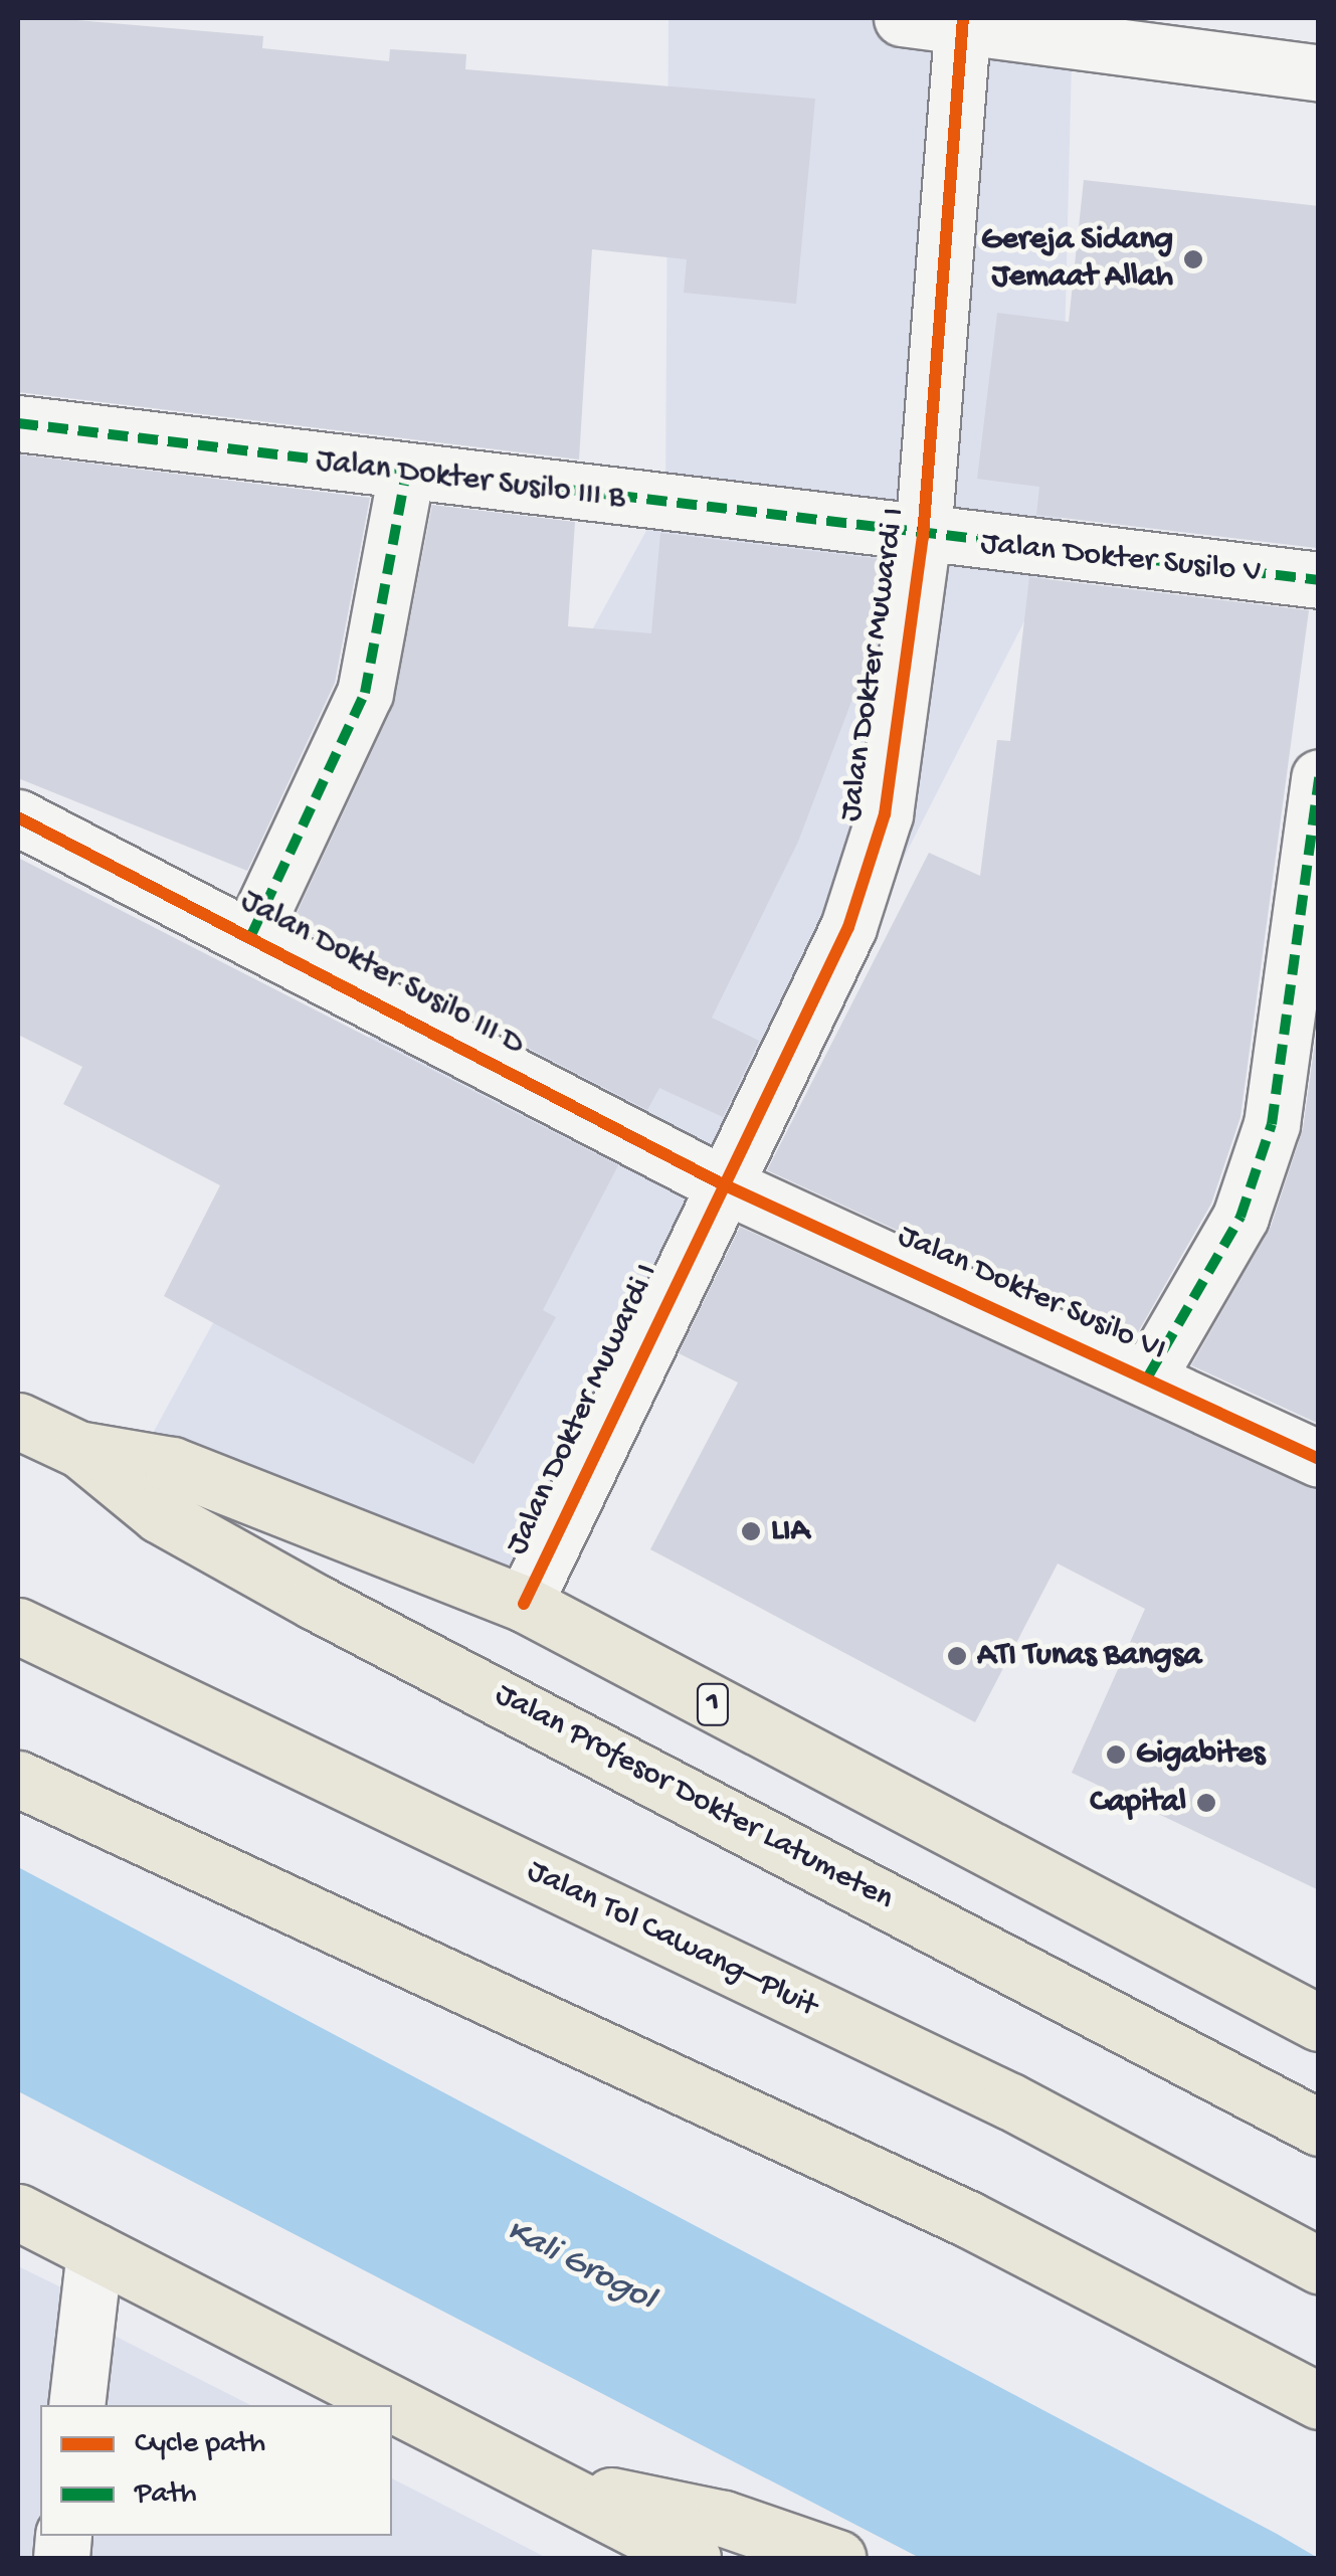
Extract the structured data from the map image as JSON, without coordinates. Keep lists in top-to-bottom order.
{
  "streets": {
    "highway": ["1", "Jalan Profesor Dokter Latumeten", "Jalan Tol Cawang–Pluit"],
    "street": [
      "Jalan Dokter Susilo III B",
      "Jalan Dokter Susilo V",
      "Jalan Dokter Muwardi I",
      "Jalan Dokter Susilo III D",
      "Jalan Dokter Susilo VI"
    ]
  },
  "crossings": [
    ["Jalan Dokter Susilo III B", "Jalan Dokter Susilo V"],
    ["Jalan Dokter Susilo III B", "Jalan Dokter Muwardi I"],
    ["Jalan Dokter Susilo V", "Jalan Dokter Muwardi I"],
    ["Jalan Dokter Muwardi I", "Jalan Dokter Susilo III D"],
    ["Jalan Dokter Muwardi I", "Jalan Dokter Susilo VI"],
    ["Jalan Dokter Muwardi I", "Jalan Profesor Dokter Latumeten"],
    ["Jalan Dokter Susilo III D", "Jalan Dokter Susilo VI"]
  ],
  "water": ["Kali Grogol"],
  "places": [
    "Gereja Sidang Jemaat Allah",
    "LIA",
    "ATI Tunas Bangsa",
    "Gigabites",
    "Capital"
  ],
  "legend": ["Cycle path", "Path"]
}
